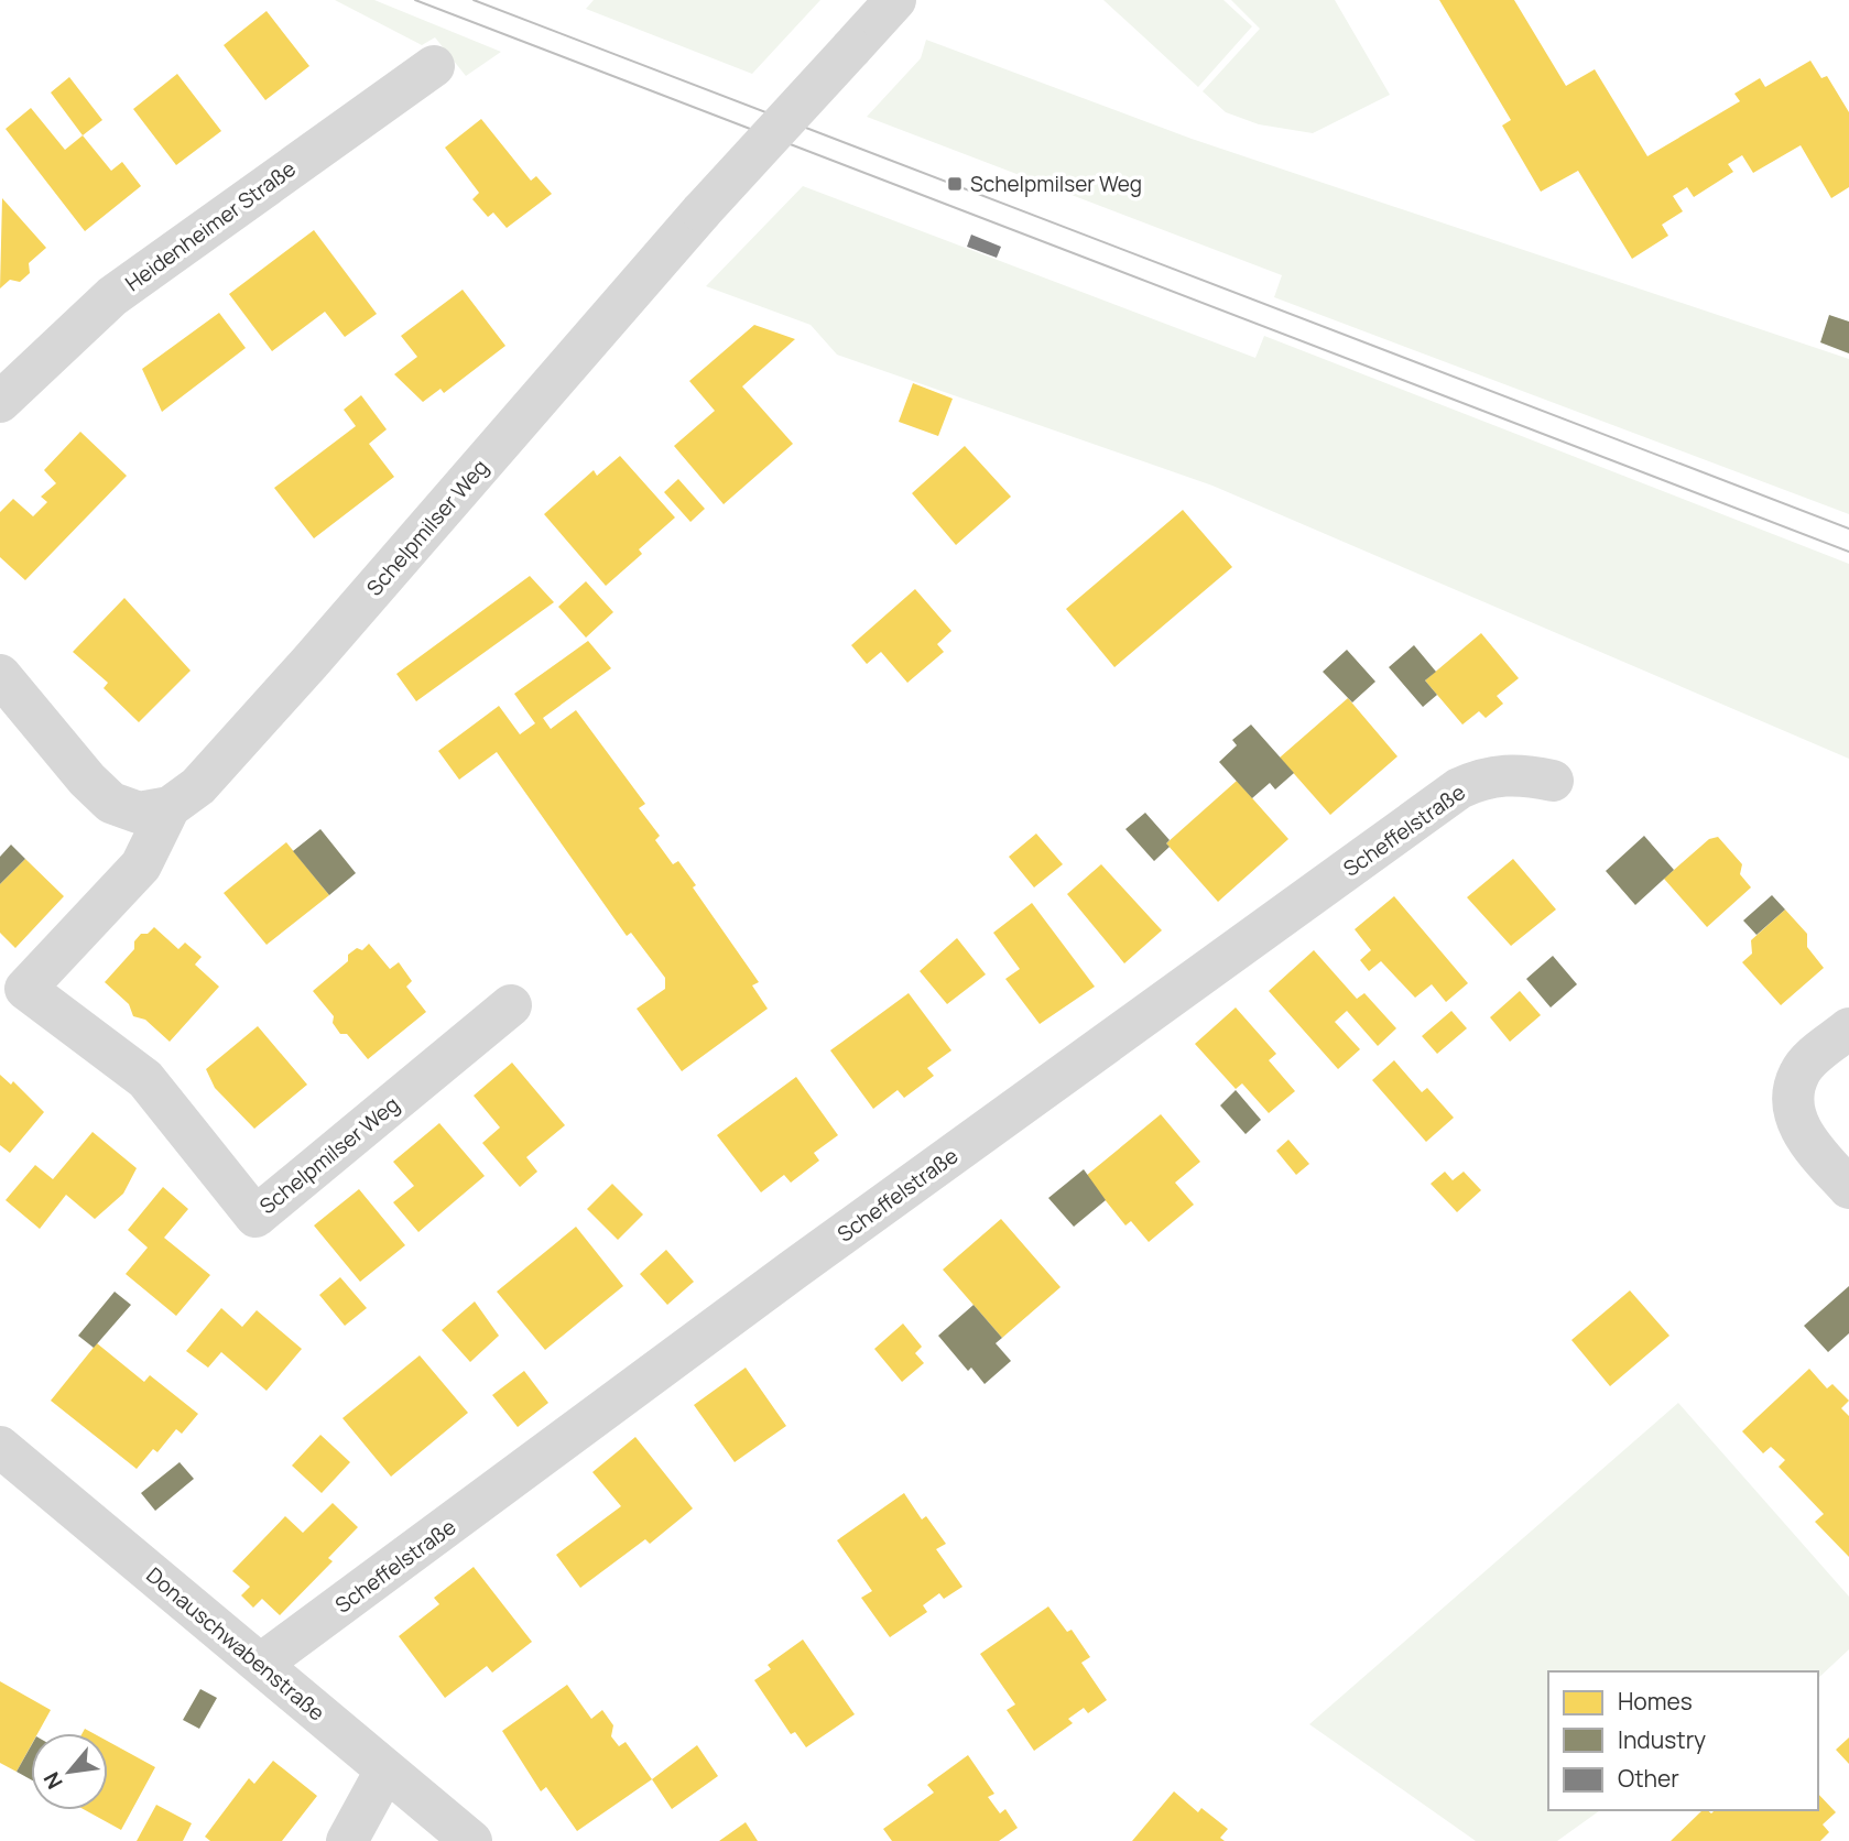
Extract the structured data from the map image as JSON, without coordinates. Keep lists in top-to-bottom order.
{
  "streets": {
    "street": [
      "Heidenheimer Straße",
      "Schelpmilser Weg",
      "Scheffelstraße",
      "Donauschwabenstraße"
    ]
  },
  "crossings": [
    ["Scheffelstraße", "Donauschwabenstraße"]
  ],
  "places": {
    "transit": ["Schelpmilser Weg"]
  },
  "legend": ["Homes", "Industry", "Other"],
  "north": "bottom left"
}
